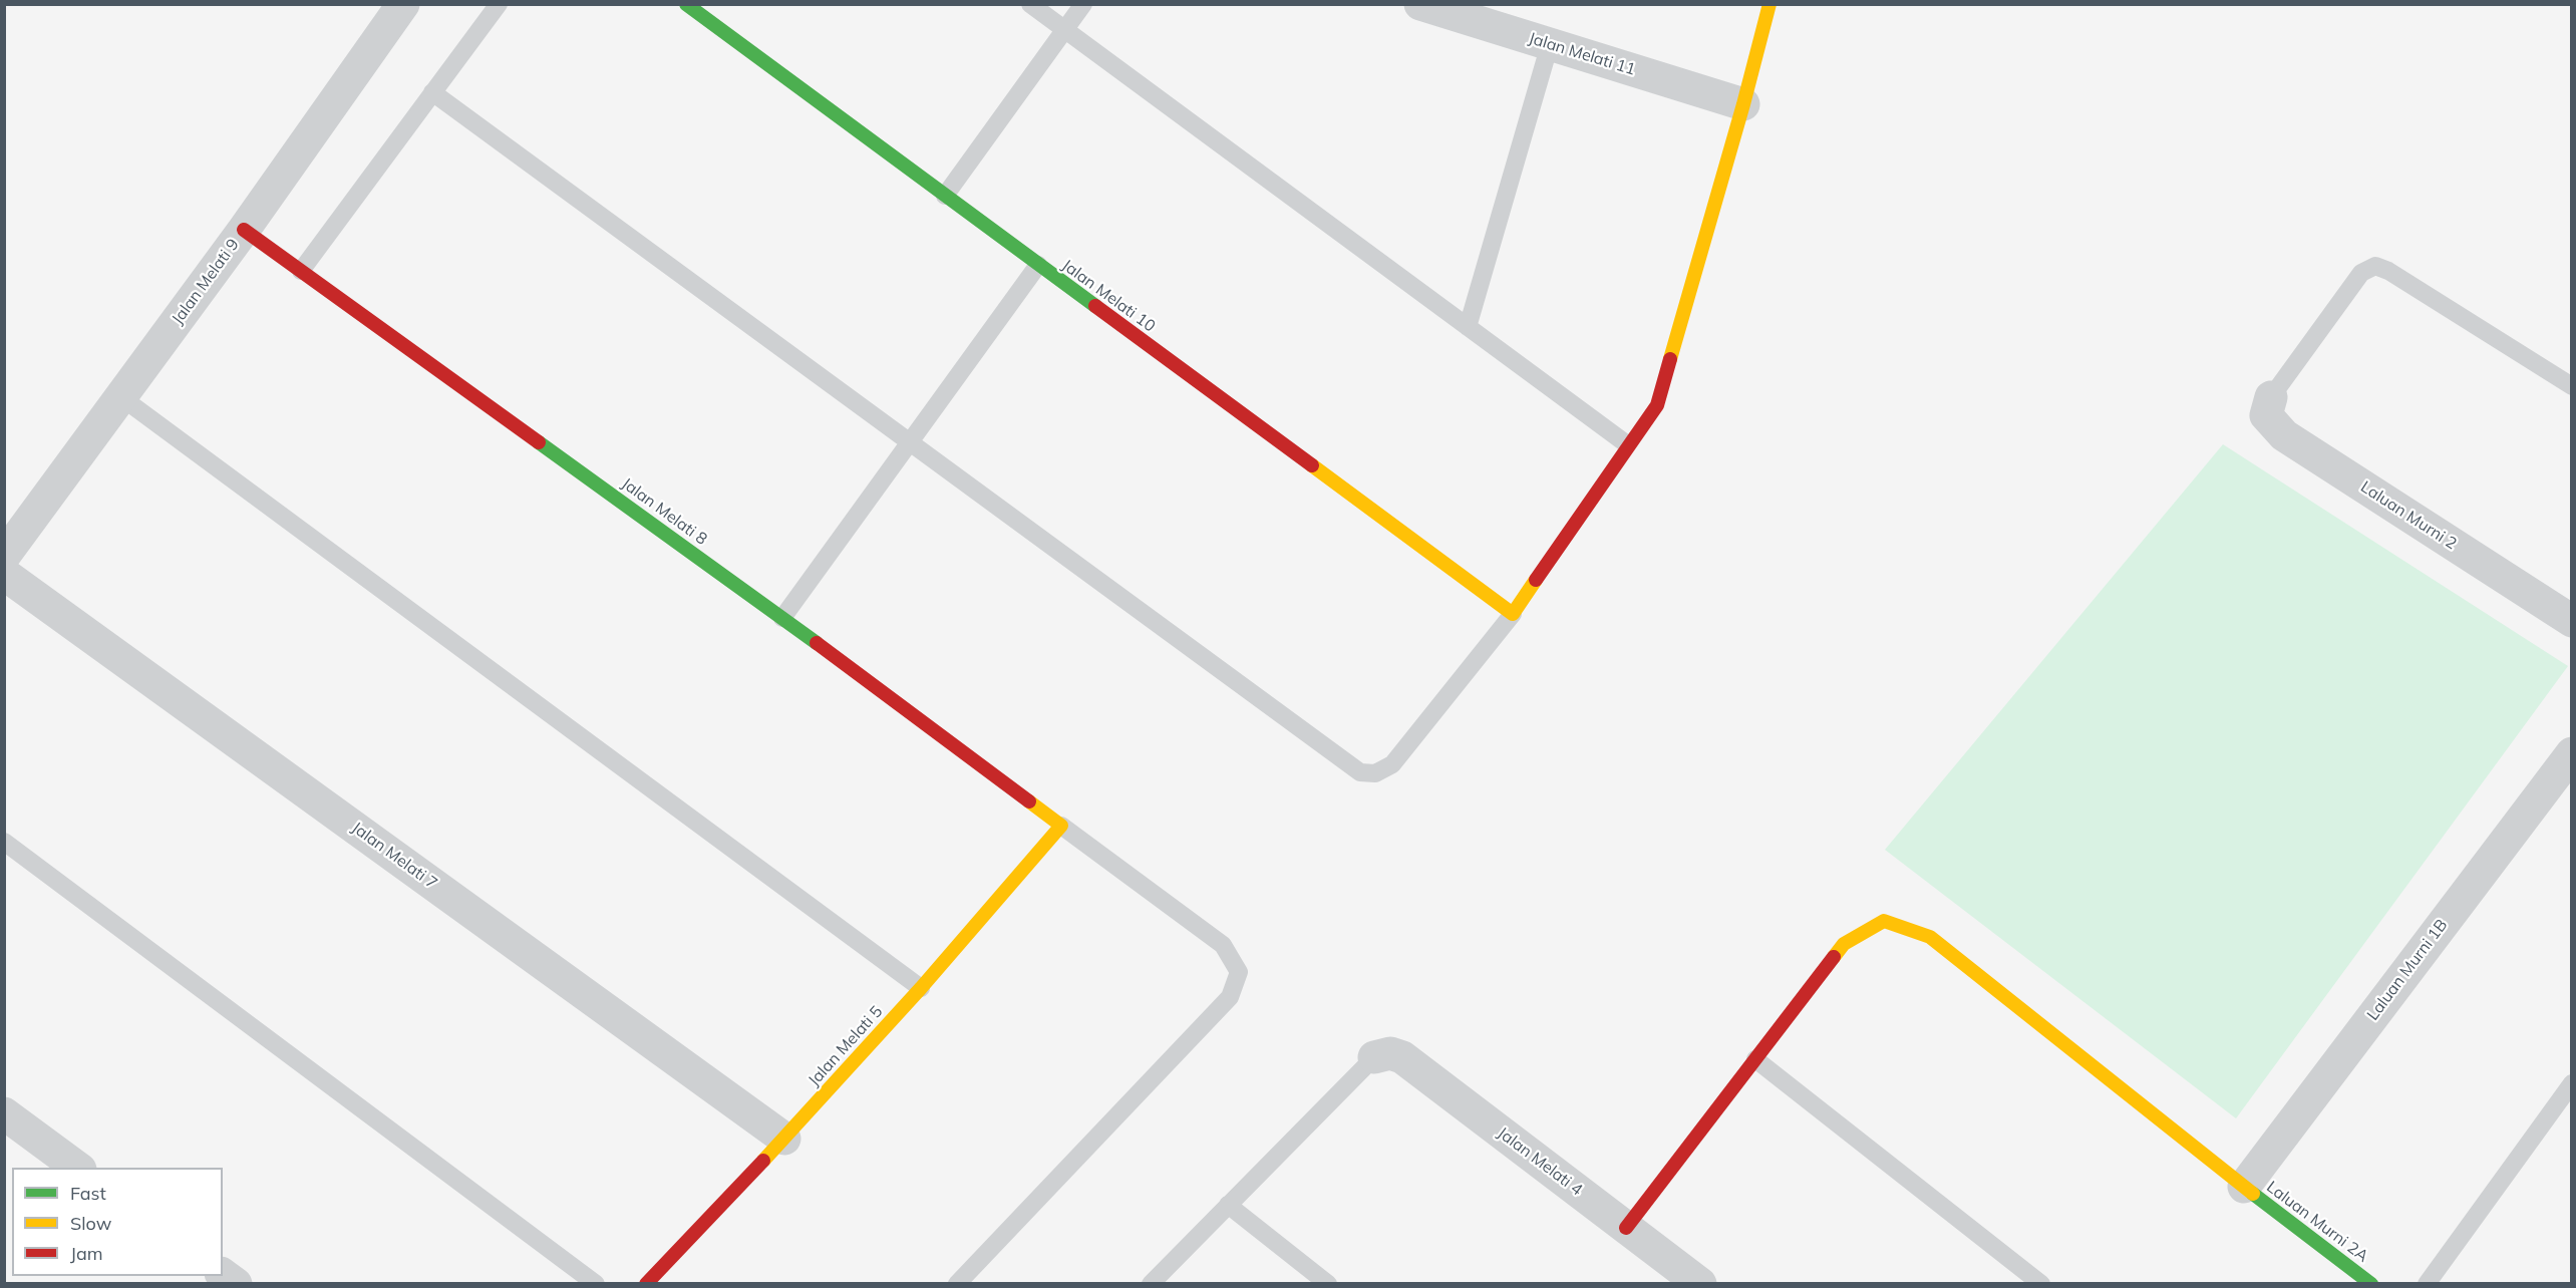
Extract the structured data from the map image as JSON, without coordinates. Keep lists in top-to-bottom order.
{
  "streets": {
    "street": [
      "Jalan Melati 11",
      "Jalan Melati 9",
      "Jalan Melati 10",
      "Jalan Melati 8",
      "Laluan Murni 2",
      "Jalan Melati 7",
      "Laluan Murni 1B",
      "Jalan Melati 5",
      "Jalan Melati 4",
      "Laluan Murni 2A"
    ]
  },
  "crossings": [
    ["Jalan Melati 9", "Jalan Melati 8"],
    ["Jalan Melati 8", "Jalan Melati 5"],
    ["Jalan Melati 7", "Jalan Melati 5"],
    ["Laluan Murni 1B", "Laluan Murni 2A"],
    ["Jalan Melati 4", "Laluan Murni 2A"]
  ],
  "legend": ["Fast", "Slow", "Jam"]
}
